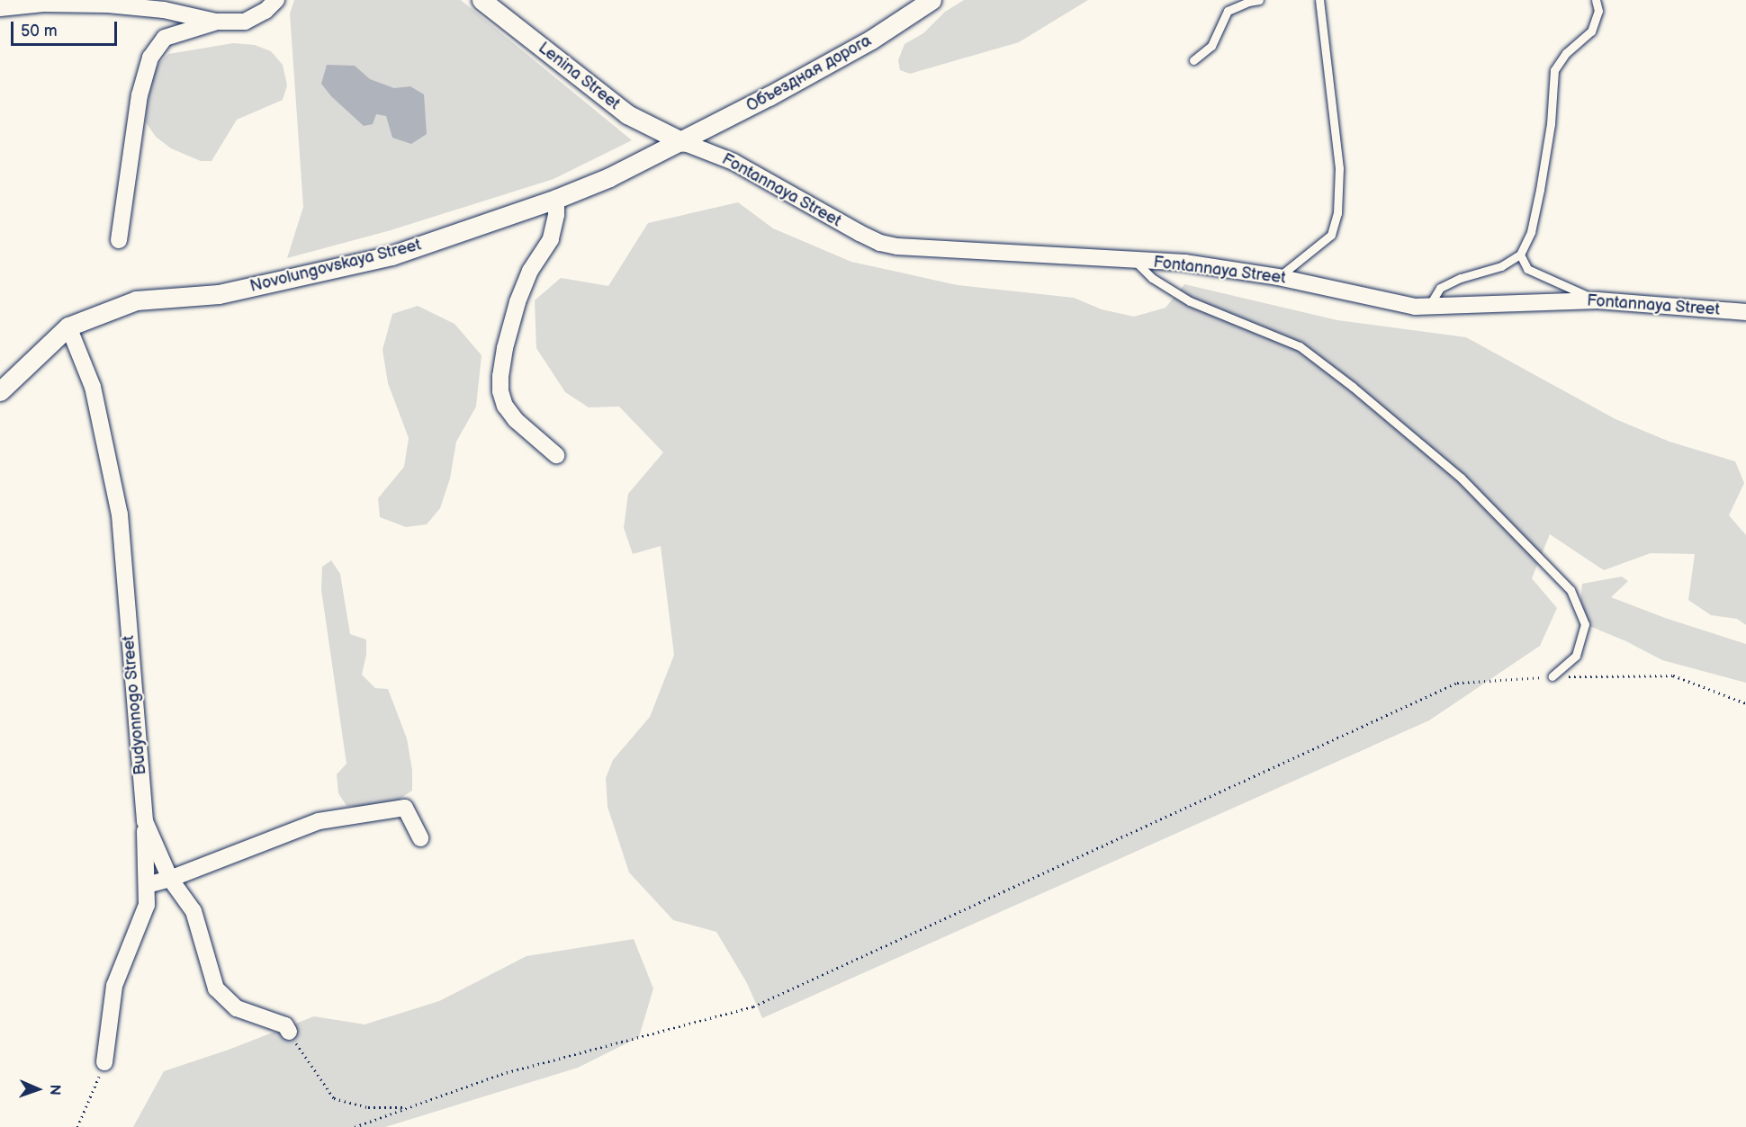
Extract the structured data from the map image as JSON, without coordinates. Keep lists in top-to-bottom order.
{
  "streets": {
    "street": [
      "Объездная дорога",
      "Lenina Street",
      "Fontannaya Street",
      "Novolungovskaya Street",
      "Budyonnogo Street"
    ]
  },
  "crossings": [
    ["Объездная дорога", "Lenina Street"],
    ["Объездная дорога", "Fontannaya Street"],
    ["Объездная дорога", "Novolungovskaya Street"],
    ["Lenina Street", "Fontannaya Street"],
    ["Lenina Street", "Novolungovskaya Street"],
    ["Fontannaya Street", "Novolungovskaya Street"],
    ["Novolungovskaya Street", "Budyonnogo Street"]
  ],
  "scale_bar": "50 m",
  "north": "right"
}
